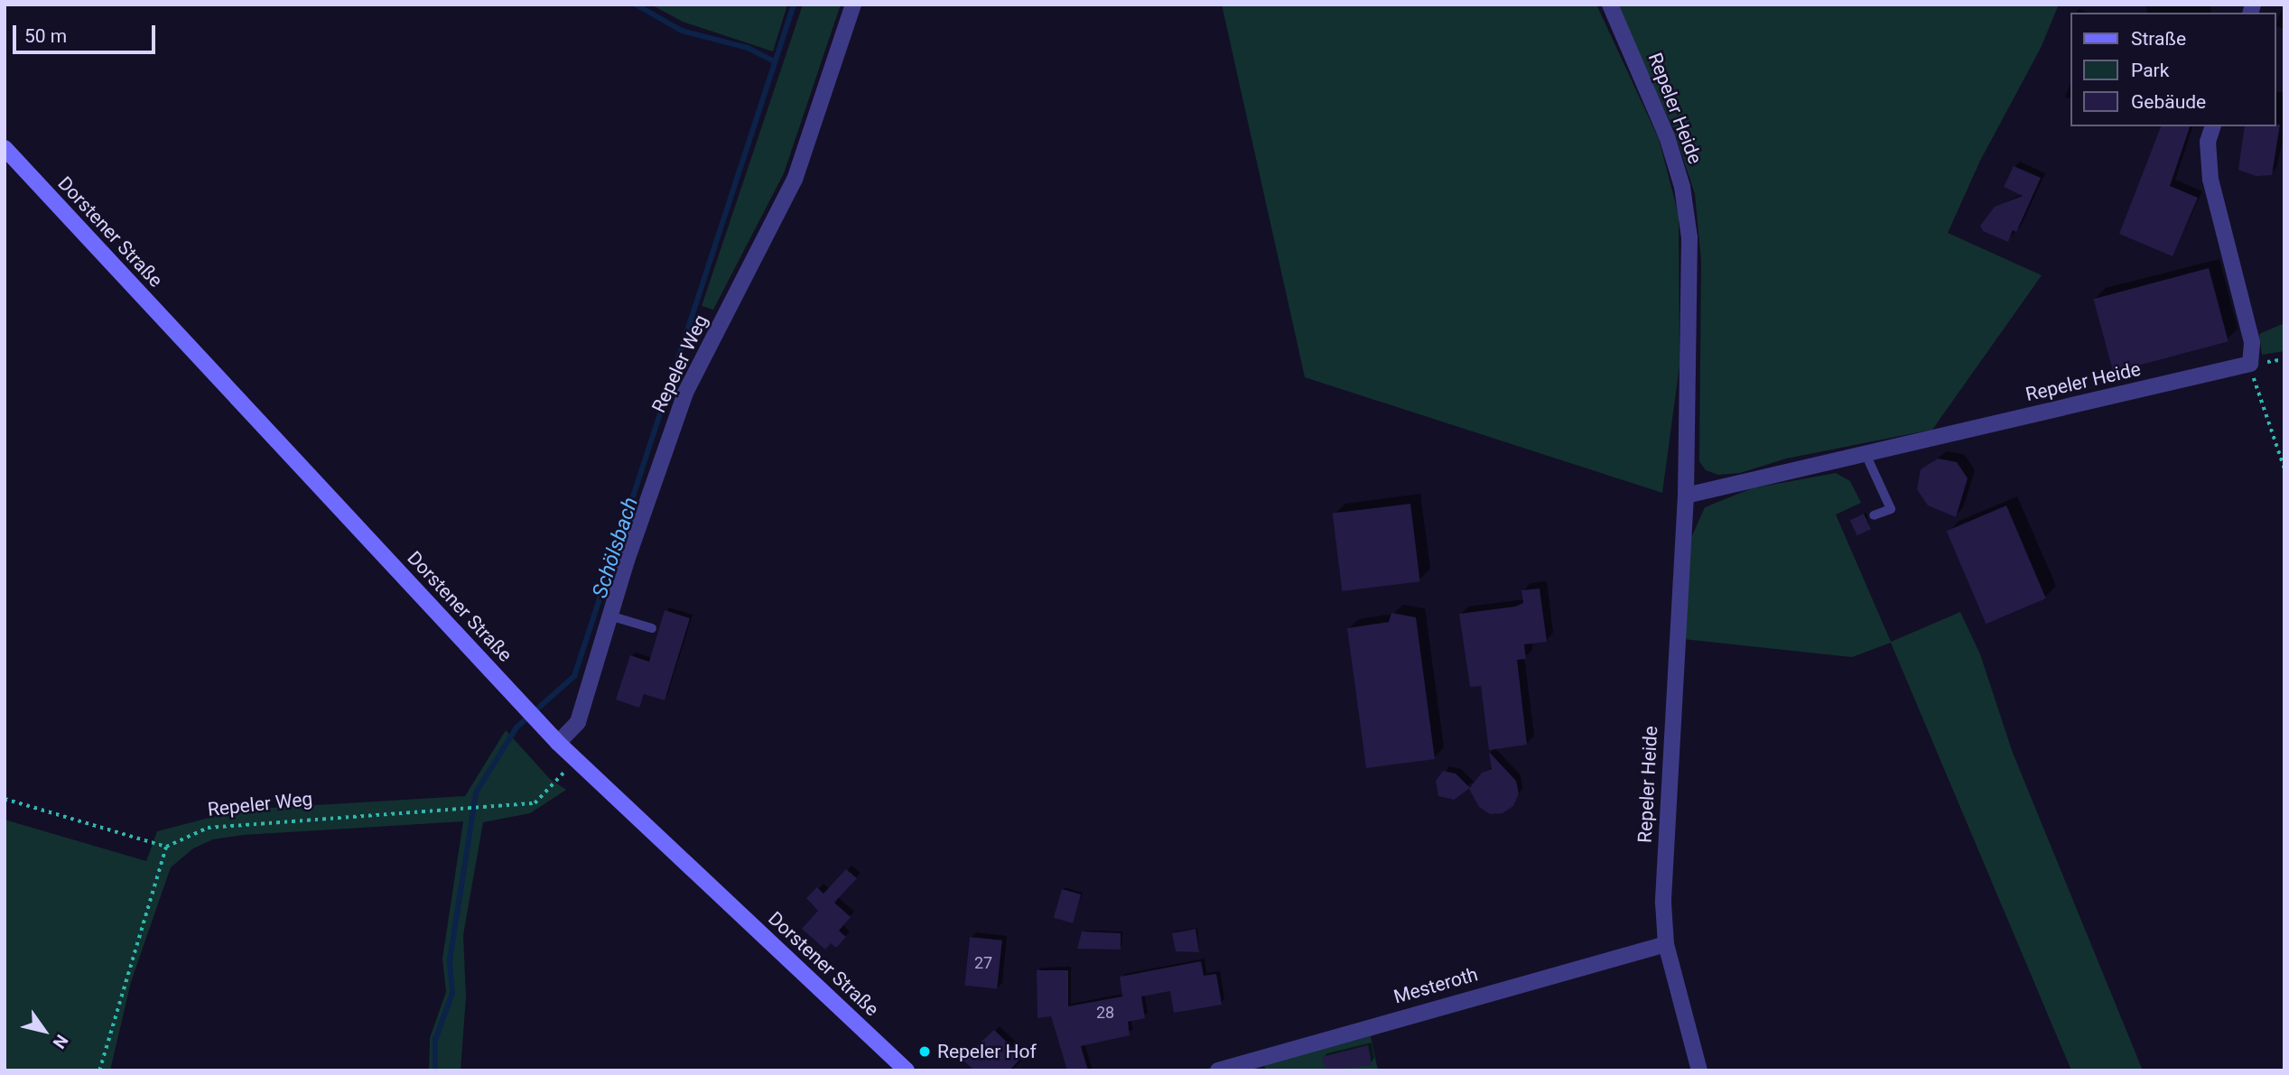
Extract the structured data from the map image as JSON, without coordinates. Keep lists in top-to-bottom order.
{
  "streets": {
    "main road": ["Dorstener Straße"],
    "street": ["Repeler Heide", "Repeler Weg", "Mesteroth"]
  },
  "crossings": [
    ["Repeler Heide", "Mesteroth"],
    ["Dorstener Straße", "Repeler Weg"]
  ],
  "water": ["Schölsbach"],
  "places": ["Repeler Hof"],
  "house_numbers": ["27", "28"],
  "legend": ["Straße", "Park", "Gebäude"],
  "scale_bar": "50 m",
  "north": "bottom right"
}
